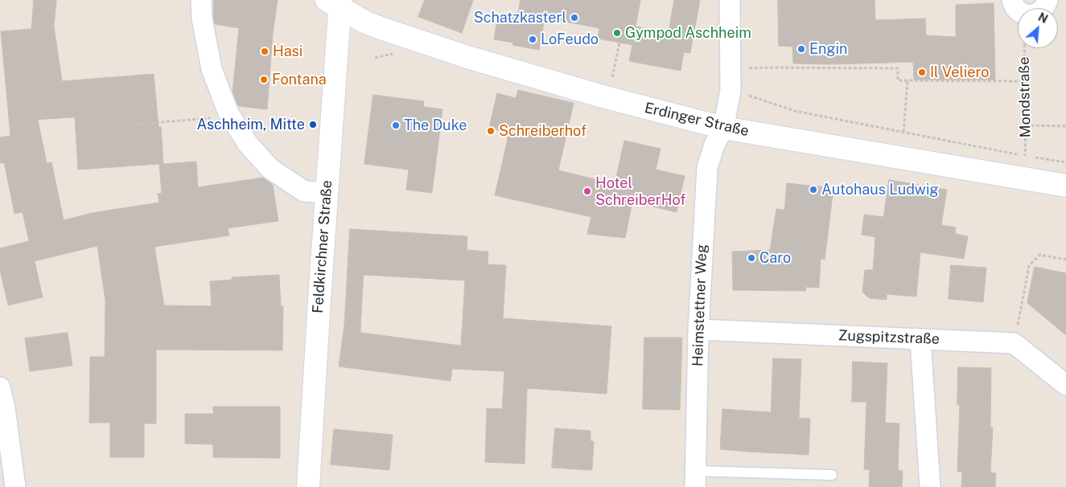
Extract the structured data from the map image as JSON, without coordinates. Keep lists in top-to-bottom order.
{
  "streets": {
    "street": [
      "Erdinger Straße",
      "Feldkirchner Straße",
      "Heimstettner Weg",
      "Zugspitzstraße"
    ],
    "path": ["Mondstraße"]
  },
  "crossings": [
    ["Erdinger Straße", "Feldkirchner Straße"],
    ["Erdinger Straße", "Heimstettner Weg"],
    ["Heimstettner Weg", "Zugspitzstraße"]
  ],
  "places": [
    "Schatzkasterl",
    "Gympod Aschheim",
    "LoFeudo",
    "Engin",
    "Hasi",
    "Il Veliero",
    "Fontana",
    "Aschheim, Mitte",
    "The Duke",
    "Schreiberhof",
    "Autohaus Ludwig",
    "Hotel SchreiberHof",
    "Caro"
  ],
  "north": "top right"
}
